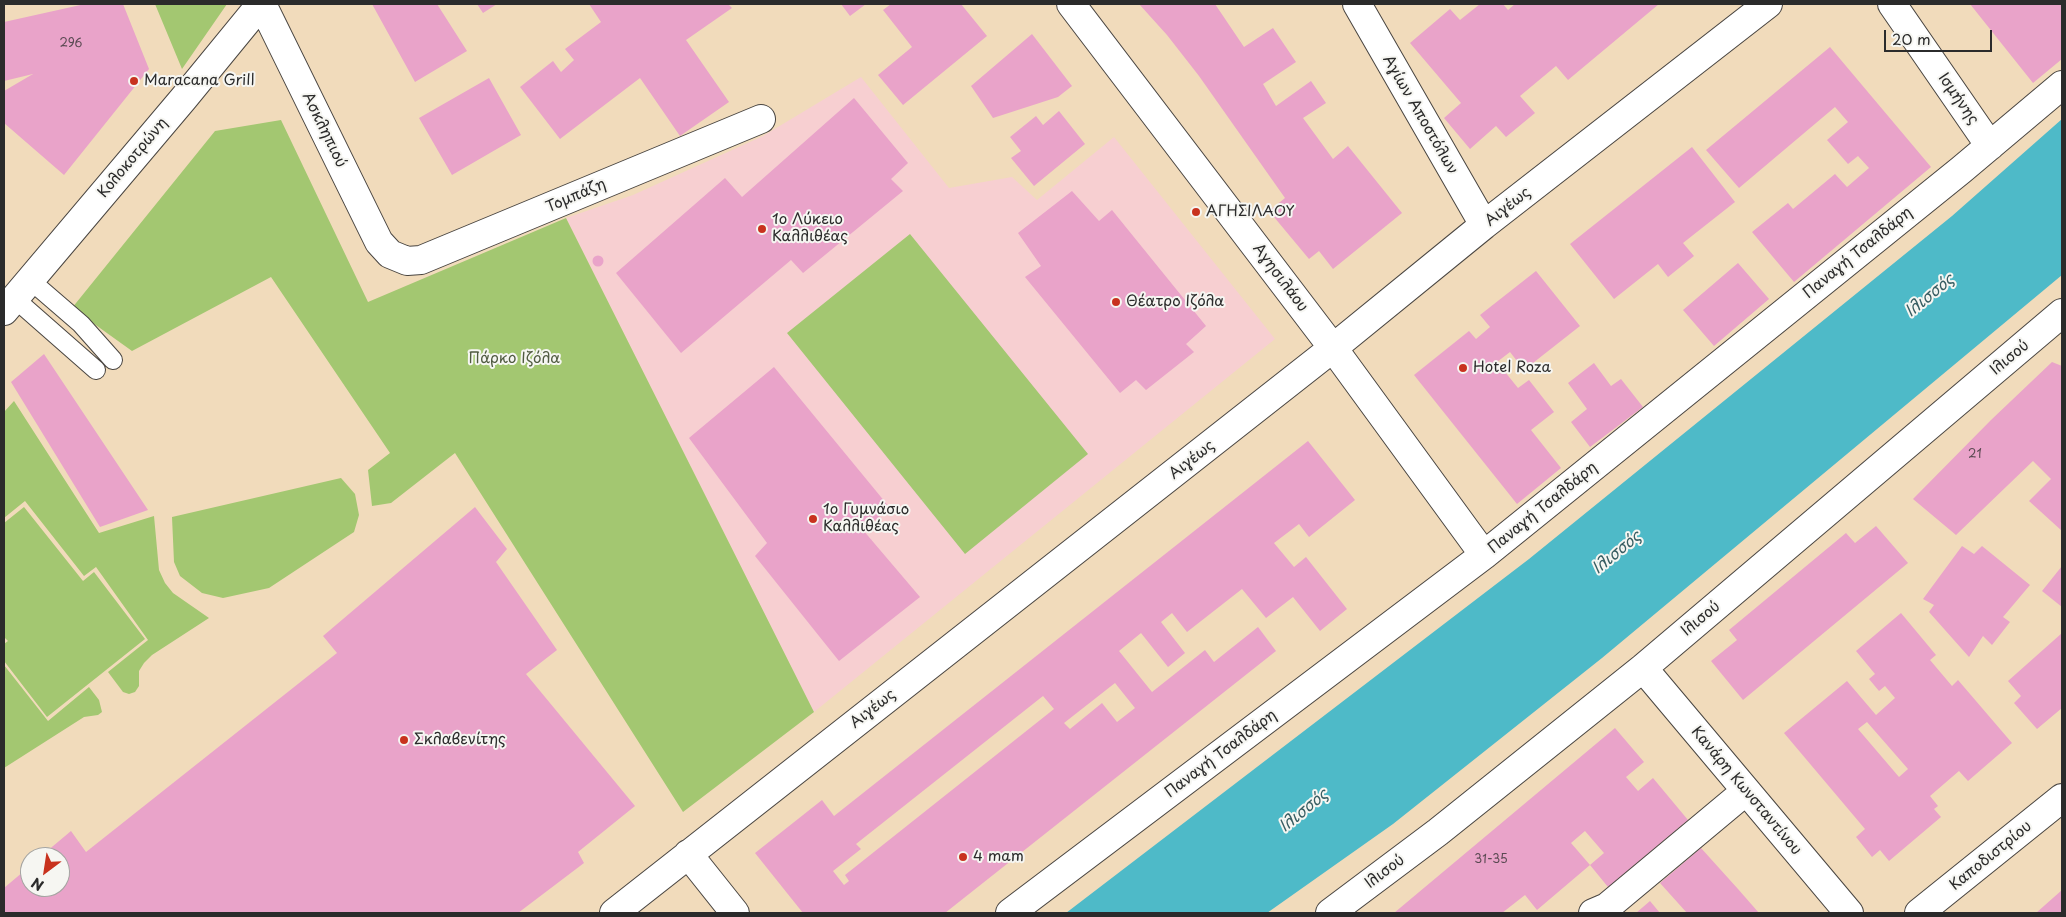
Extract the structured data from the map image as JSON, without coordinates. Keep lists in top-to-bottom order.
{
  "streets": {
    "street": [
      "Ισμήνης",
      "Αγίων Αποστόλων",
      "Ασκληπιού",
      "Κολοκοτρώνη",
      "Τομπάζη",
      "Αιγέως",
      "Παναγή Τσαλδάρη",
      "Αγησιλάου",
      "Ιλισού",
      "Κανάρη Κωνσταντίνου",
      "Καποδιστρίου"
    ]
  },
  "crossings": [
    ["Ισμήνης", "Παναγή Τσαλδάρη"],
    ["Αγίων Αποστόλων", "Αιγέως"],
    ["Ασκληπιού", "Κολοκοτρώνη"],
    ["Ασκληπιού", "Τομπάζη"],
    ["Αιγέως", "Αγησιλάου"],
    ["Παναγή Τσαλδάρη", "Αγησιλάου"],
    ["Ιλισού", "Κανάρη Κωνσταντίνου"]
  ],
  "water": ["Ιλισσός"],
  "parks": ["Πάρκο Ιζόλα"],
  "places": [
    "Maracana Grill",
    "ΑΓΗΣΙΛΑΟΥ",
    "1ο Λύκειο Καλλιθέας",
    "Θέατρο Ιζόλα",
    "Hotel Roza",
    "1ο Γυμνάσιο Καλλιθέας",
    "Σκλαβενίτης",
    "4 mam"
  ],
  "house_numbers": ["296", "21", "31-35"],
  "scale_bar": "20 m",
  "north": "bottom left"
}
